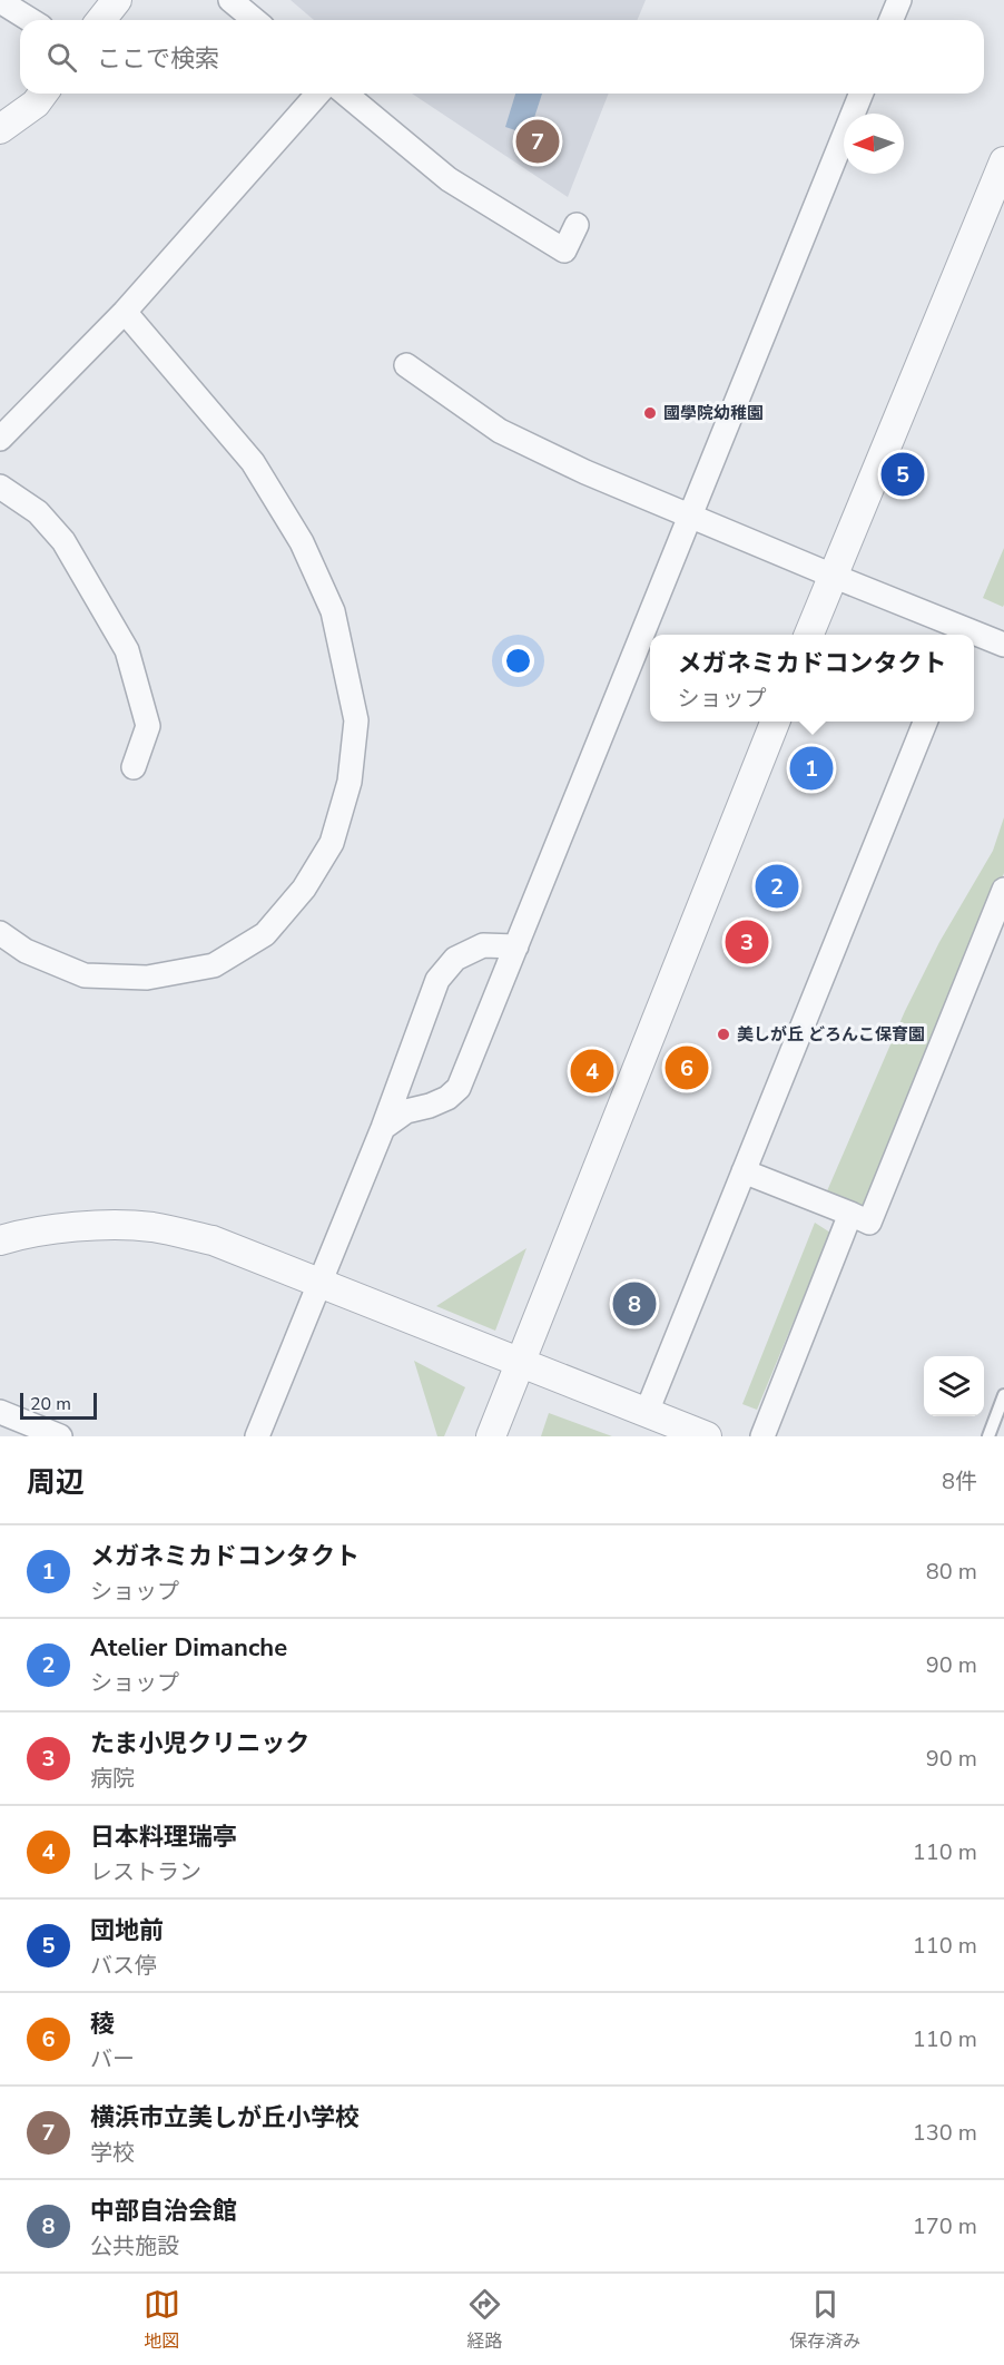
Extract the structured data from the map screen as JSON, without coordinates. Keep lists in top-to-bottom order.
{
  "places": ["國學院幼稚園", "美しが丘 どろんこ保育園"],
  "scale_bar": "20 m",
  "north": "left",
  "page": {
    "search": "ここで検索",
    "pins": [
      "7",
      "5",
      "1",
      "2",
      "3",
      "6",
      "4",
      "8"
    ],
    "popup": ["メガネミカドコンタクト", "ショップ"],
    "scale": "20 m",
    "heading": ["周辺", "8件"],
    "list": [
      {
        "mark": "1",
        "name": "メガネミカドコンタクト",
        "note": "ショップ",
        "value": "80 m"
      },
      {
        "mark": "2",
        "name": "Atelier Dimanche",
        "note": "ショップ",
        "value": "90 m"
      },
      {
        "mark": "3",
        "name": "たま小児クリニック",
        "note": "病院",
        "value": "90 m"
      },
      {
        "mark": "4",
        "name": "日本料理瑞亭",
        "note": "レストラン",
        "value": "110 m"
      },
      {
        "mark": "5",
        "name": "団地前",
        "note": "バス停",
        "value": "110 m"
      },
      {
        "mark": "6",
        "name": "稜",
        "note": "バー",
        "value": "110 m"
      },
      {
        "mark": "7",
        "name": "横浜市立美しが丘小学校",
        "note": "学校",
        "value": "130 m"
      },
      {
        "mark": "8",
        "name": "中部自治会館",
        "note": "公共施設",
        "value": "170 m"
      }
    ],
    "nav": ["地図", "経路", "保存済み"]
  }
}
